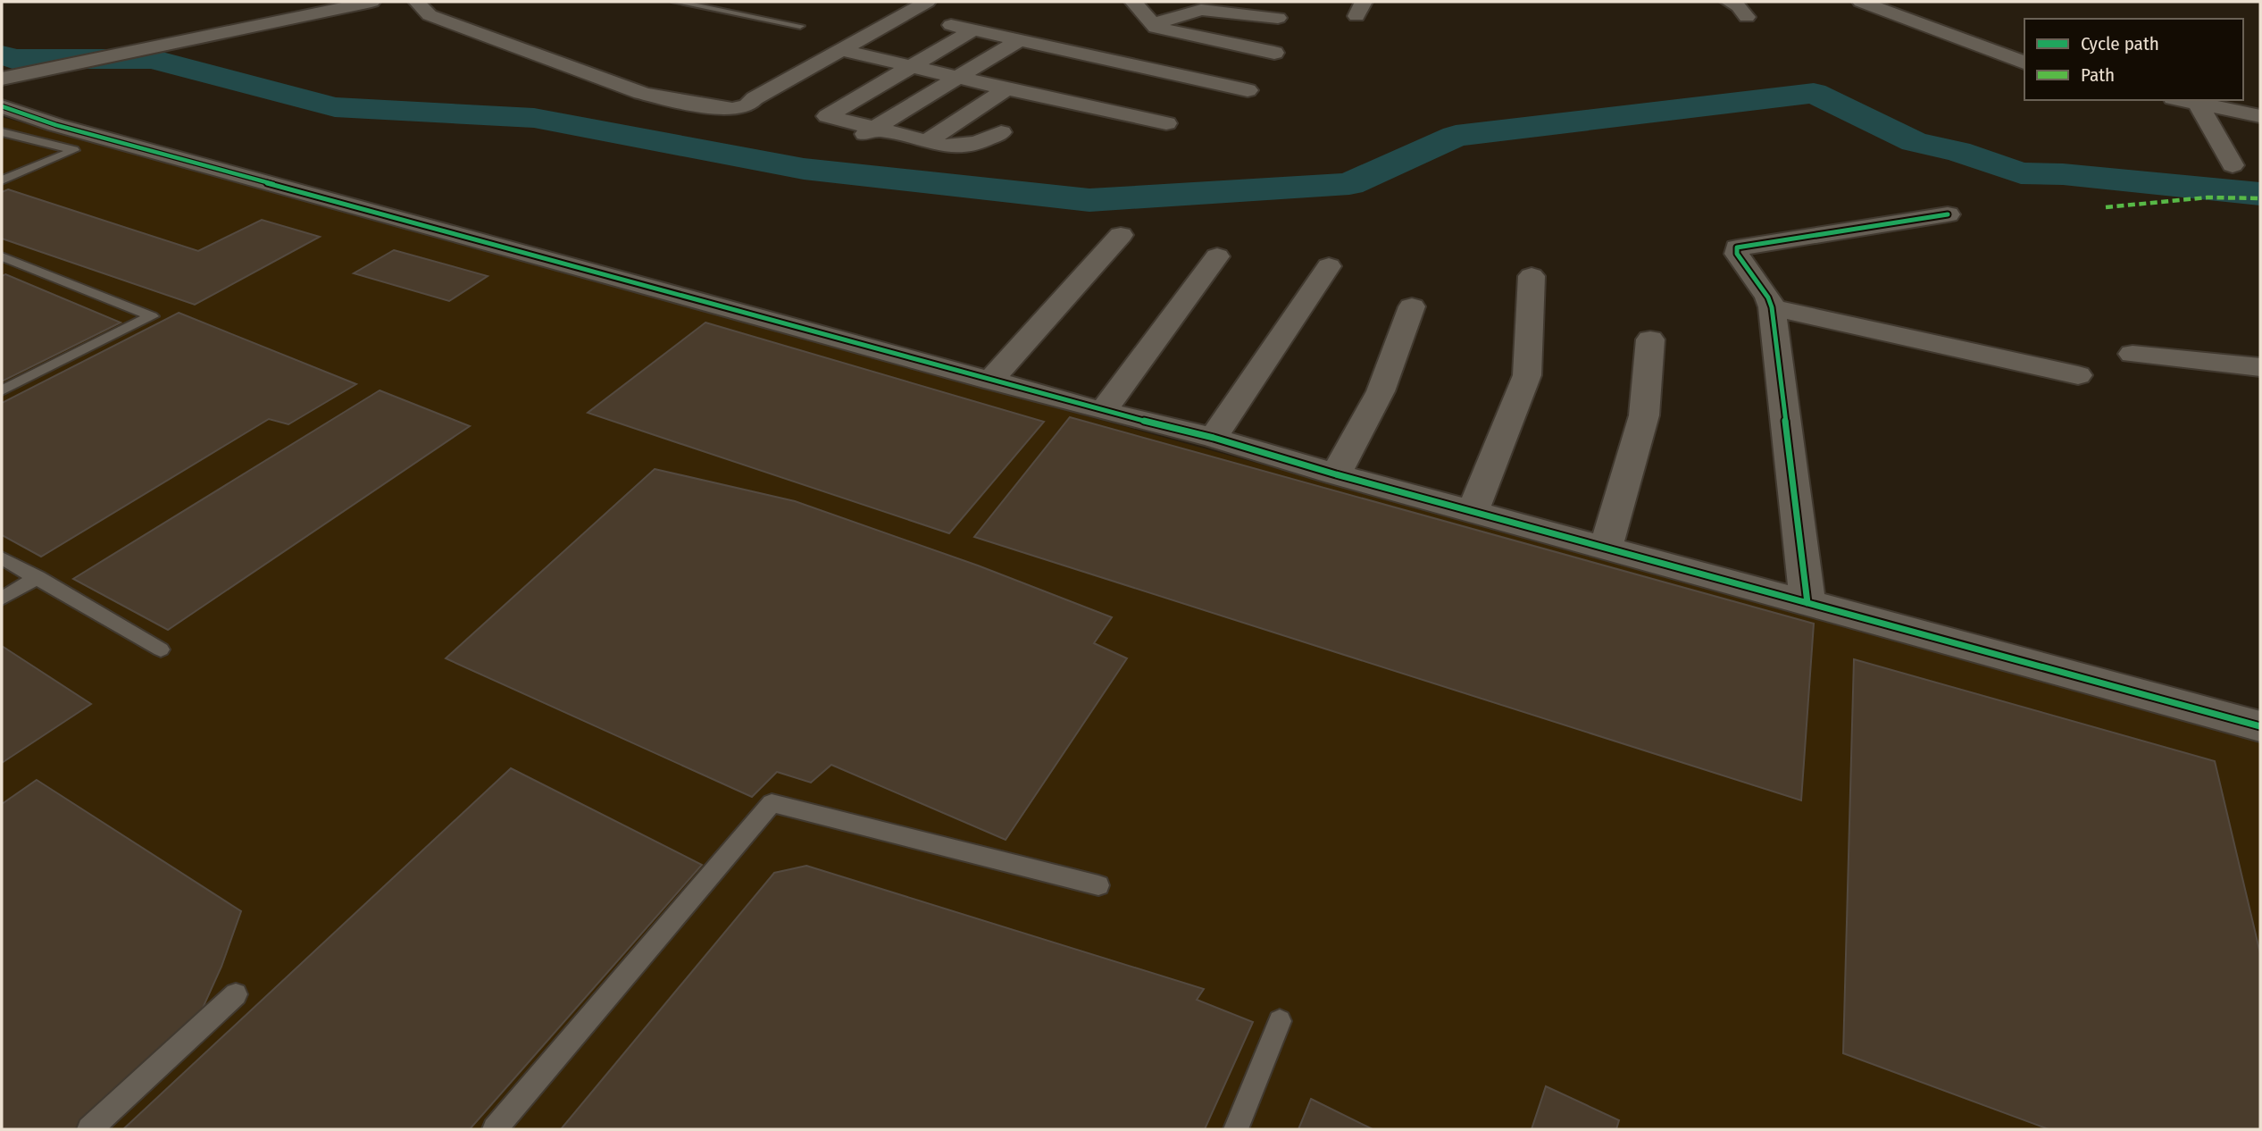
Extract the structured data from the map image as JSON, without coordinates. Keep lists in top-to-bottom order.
{
  "legend": ["Cycle path", "Path"]
}
